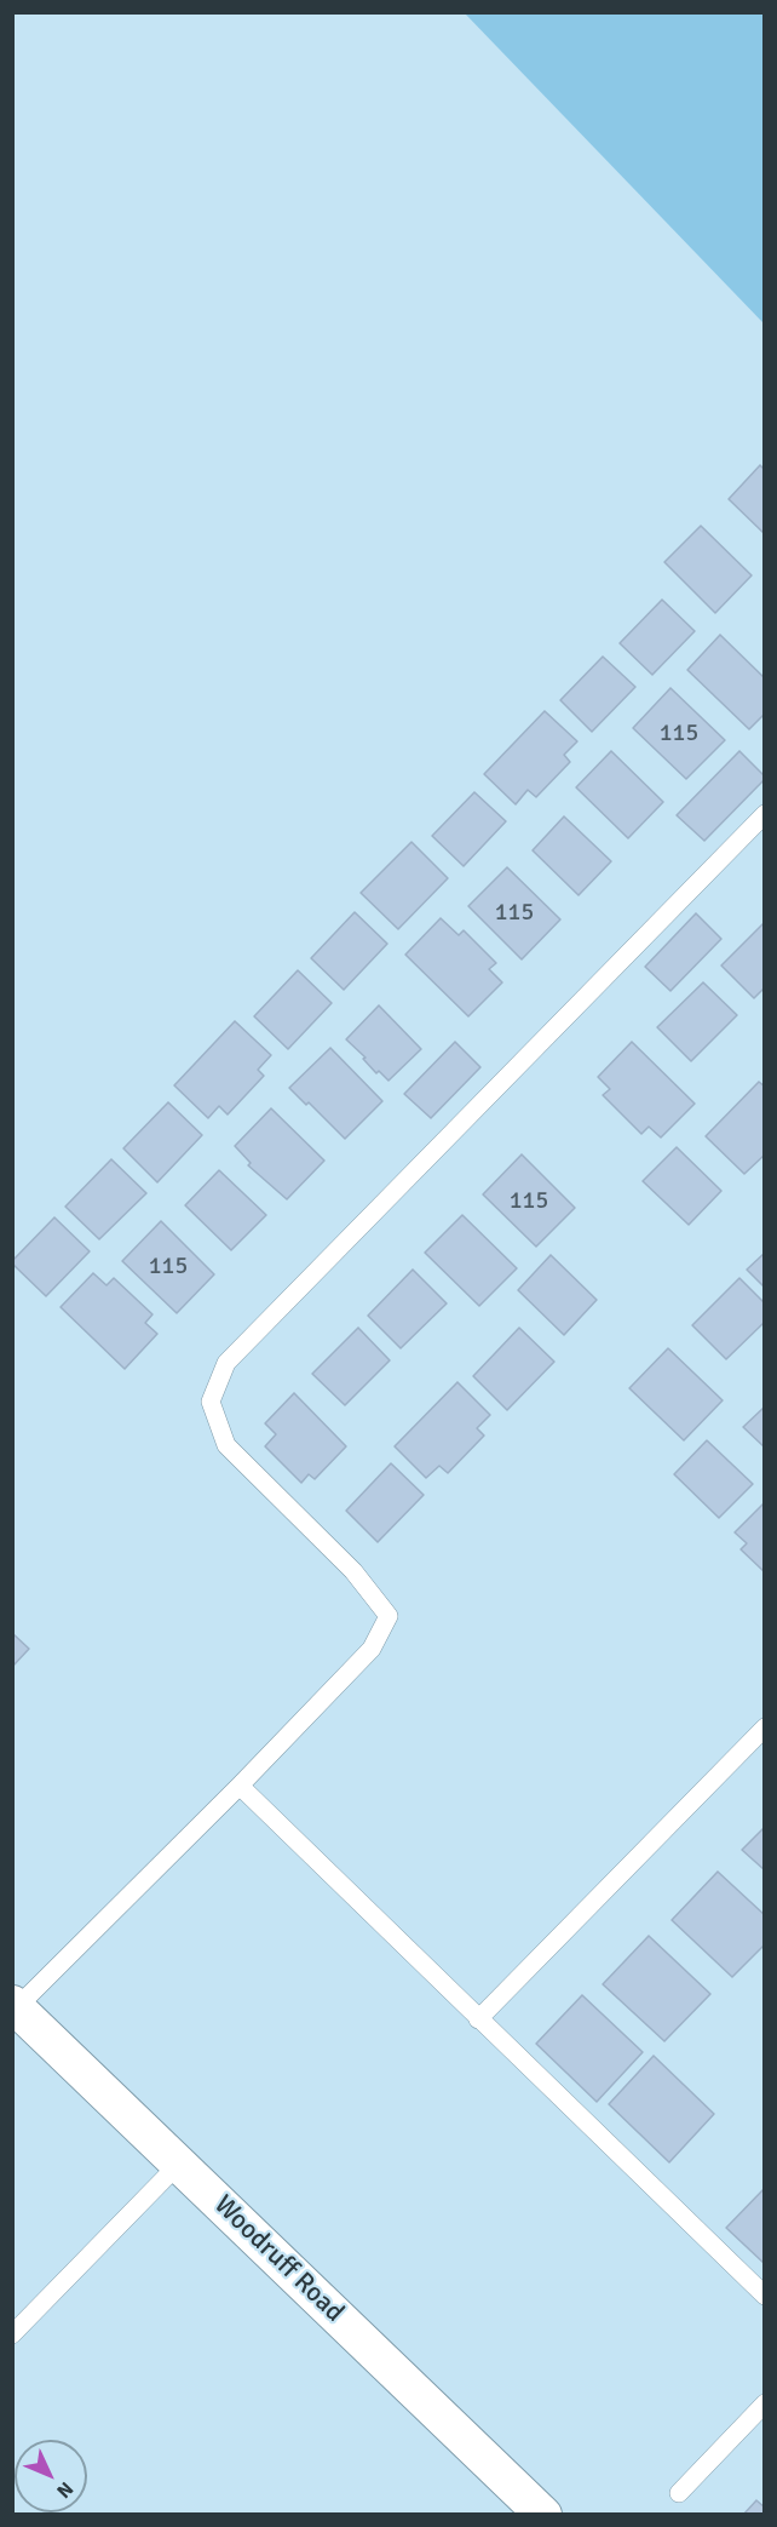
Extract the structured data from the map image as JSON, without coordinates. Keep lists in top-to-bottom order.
{
  "streets": {
    "street": ["Woodruff Road"]
  },
  "house_numbers": [
    "115",
    "115",
    "115",
    "115"
  ],
  "north": "bottom right"
}
